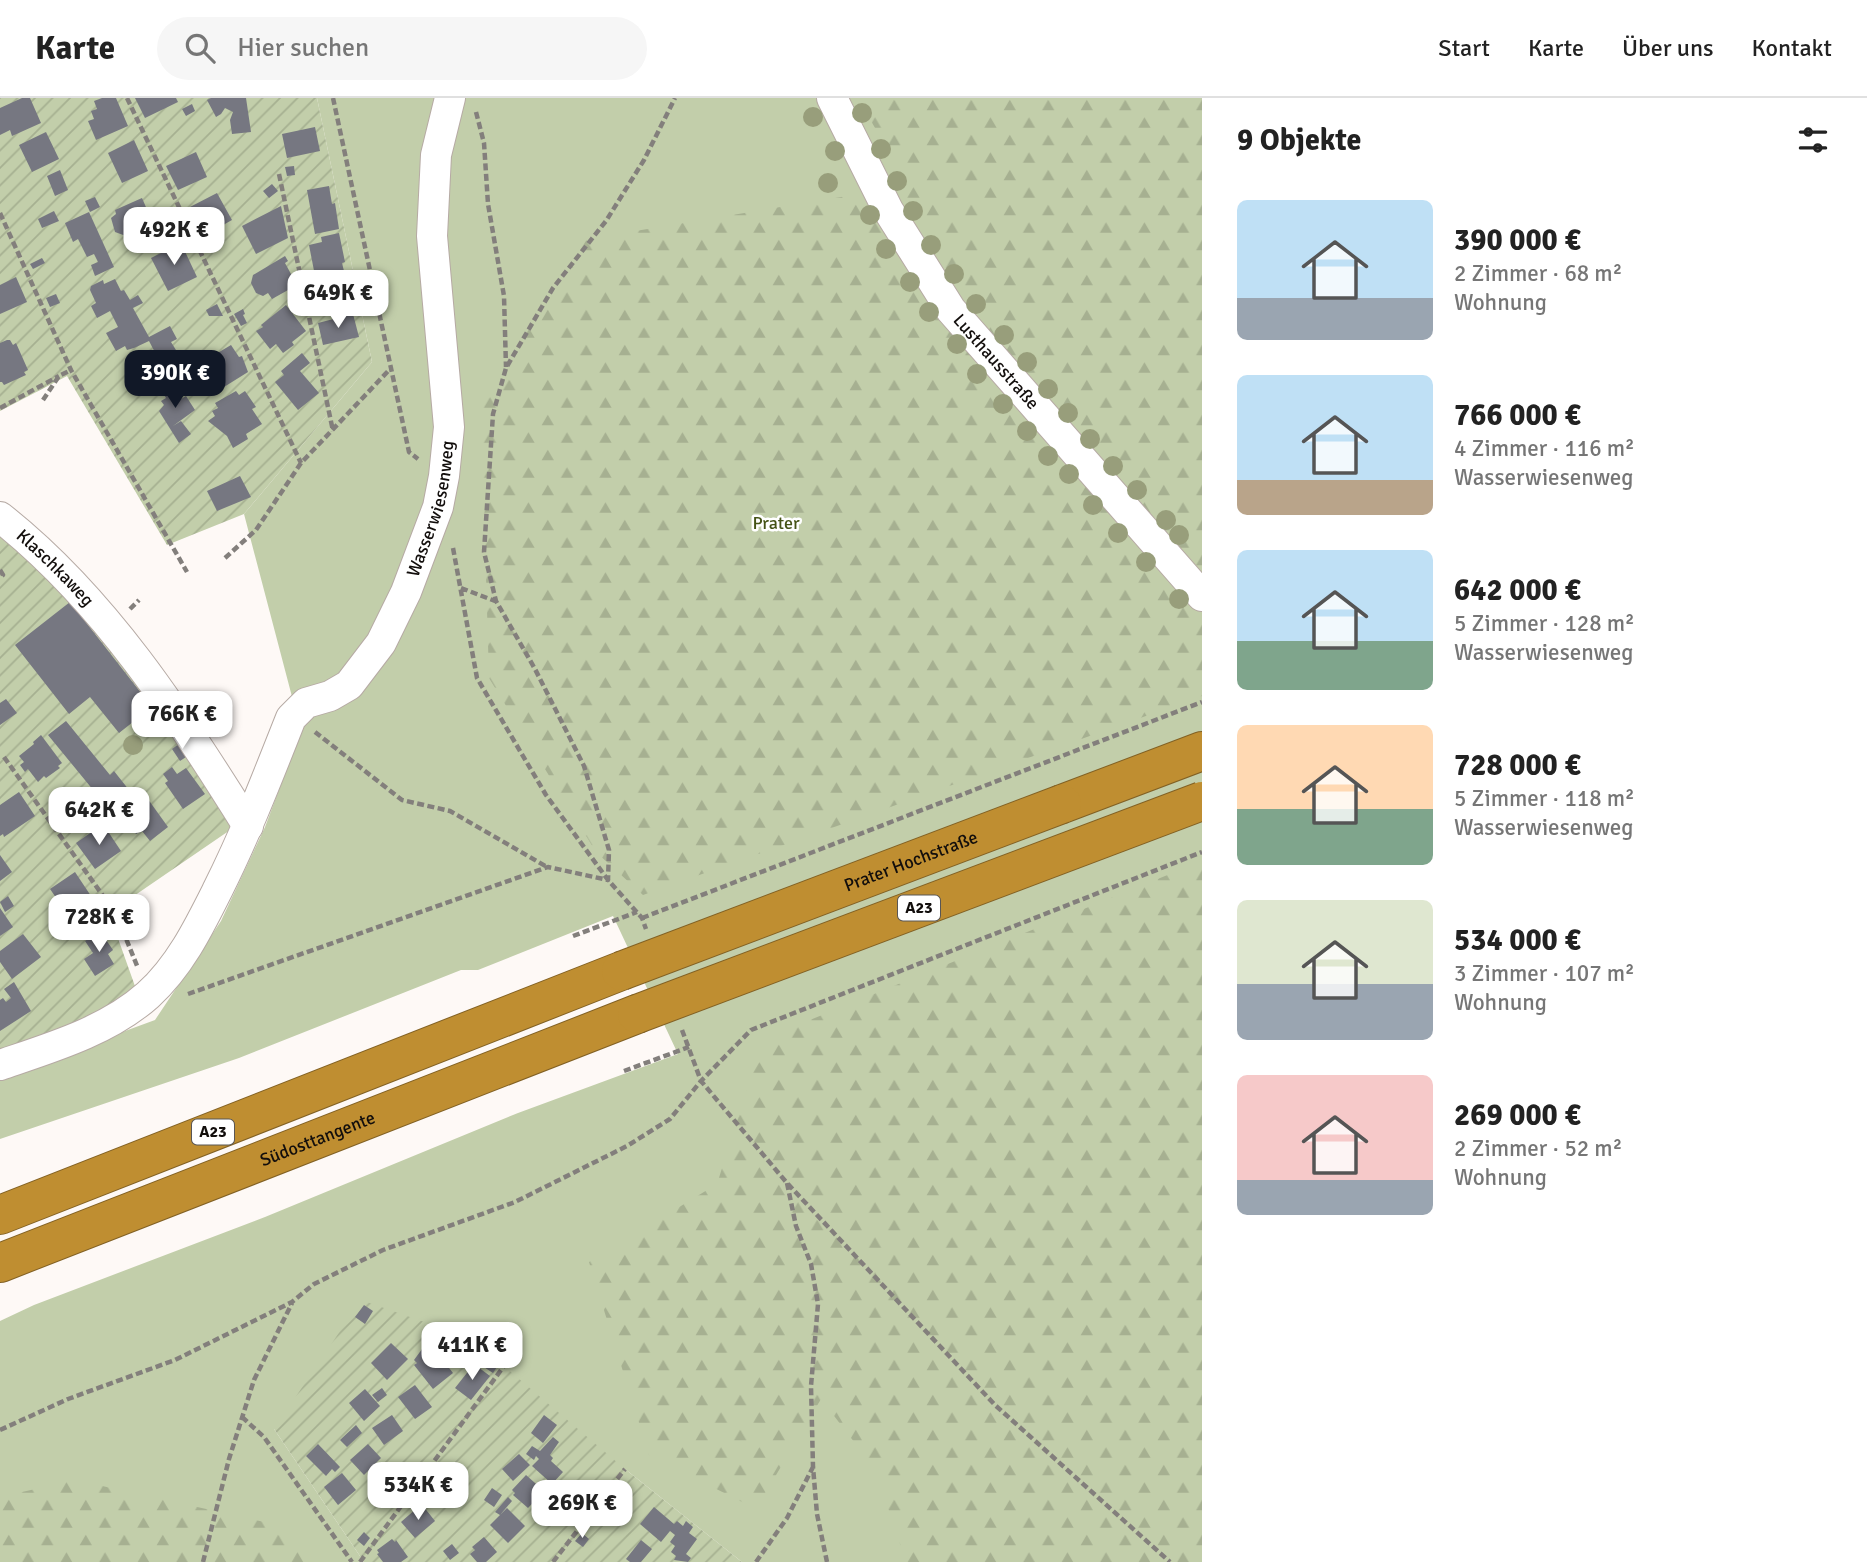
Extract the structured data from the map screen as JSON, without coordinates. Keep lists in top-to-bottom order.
{
  "streets": {
    "highway": ["Prater Hochstraße", "A23", "Südosttangente"],
    "street": ["Lusthausstraße", "Wasserwiesenweg", "Klaschkaweg"]
  },
  "crossings": [
    ["Prater Hochstraße", "A23"]
  ],
  "parks": ["Prater"],
  "page": {
    "header": "Karte",
    "search": "Hier suchen",
    "nav": [
      "Start",
      "Karte",
      "Über uns",
      "Kontakt"
    ],
    "heading": "9 Objekte",
    "list": [
      {
        "name": "390 000 €",
        "note": "2 Zimmer · 68 m² · Wohnung"
      },
      {
        "name": "766 000 €",
        "note": "4 Zimmer · 116 m² · Wasserwiesenweg"
      },
      {
        "name": "642 000 €",
        "note": "5 Zimmer · 128 m² · Wasserwiesenweg"
      },
      {
        "name": "728 000 €",
        "note": "5 Zimmer · 118 m² · Wasserwiesenweg"
      },
      {
        "name": "534 000 €",
        "note": "3 Zimmer · 107 m² · Wohnung"
      },
      {
        "name": "269 000 €",
        "note": "2 Zimmer · 52 m² · Wohnung"
      }
    ],
    "price": [
      "492K €",
      "649K €",
      "390K €",
      "766K €",
      "642K €",
      "728K €",
      "411K €",
      "534K €",
      "269K €"
    ]
  }
}
